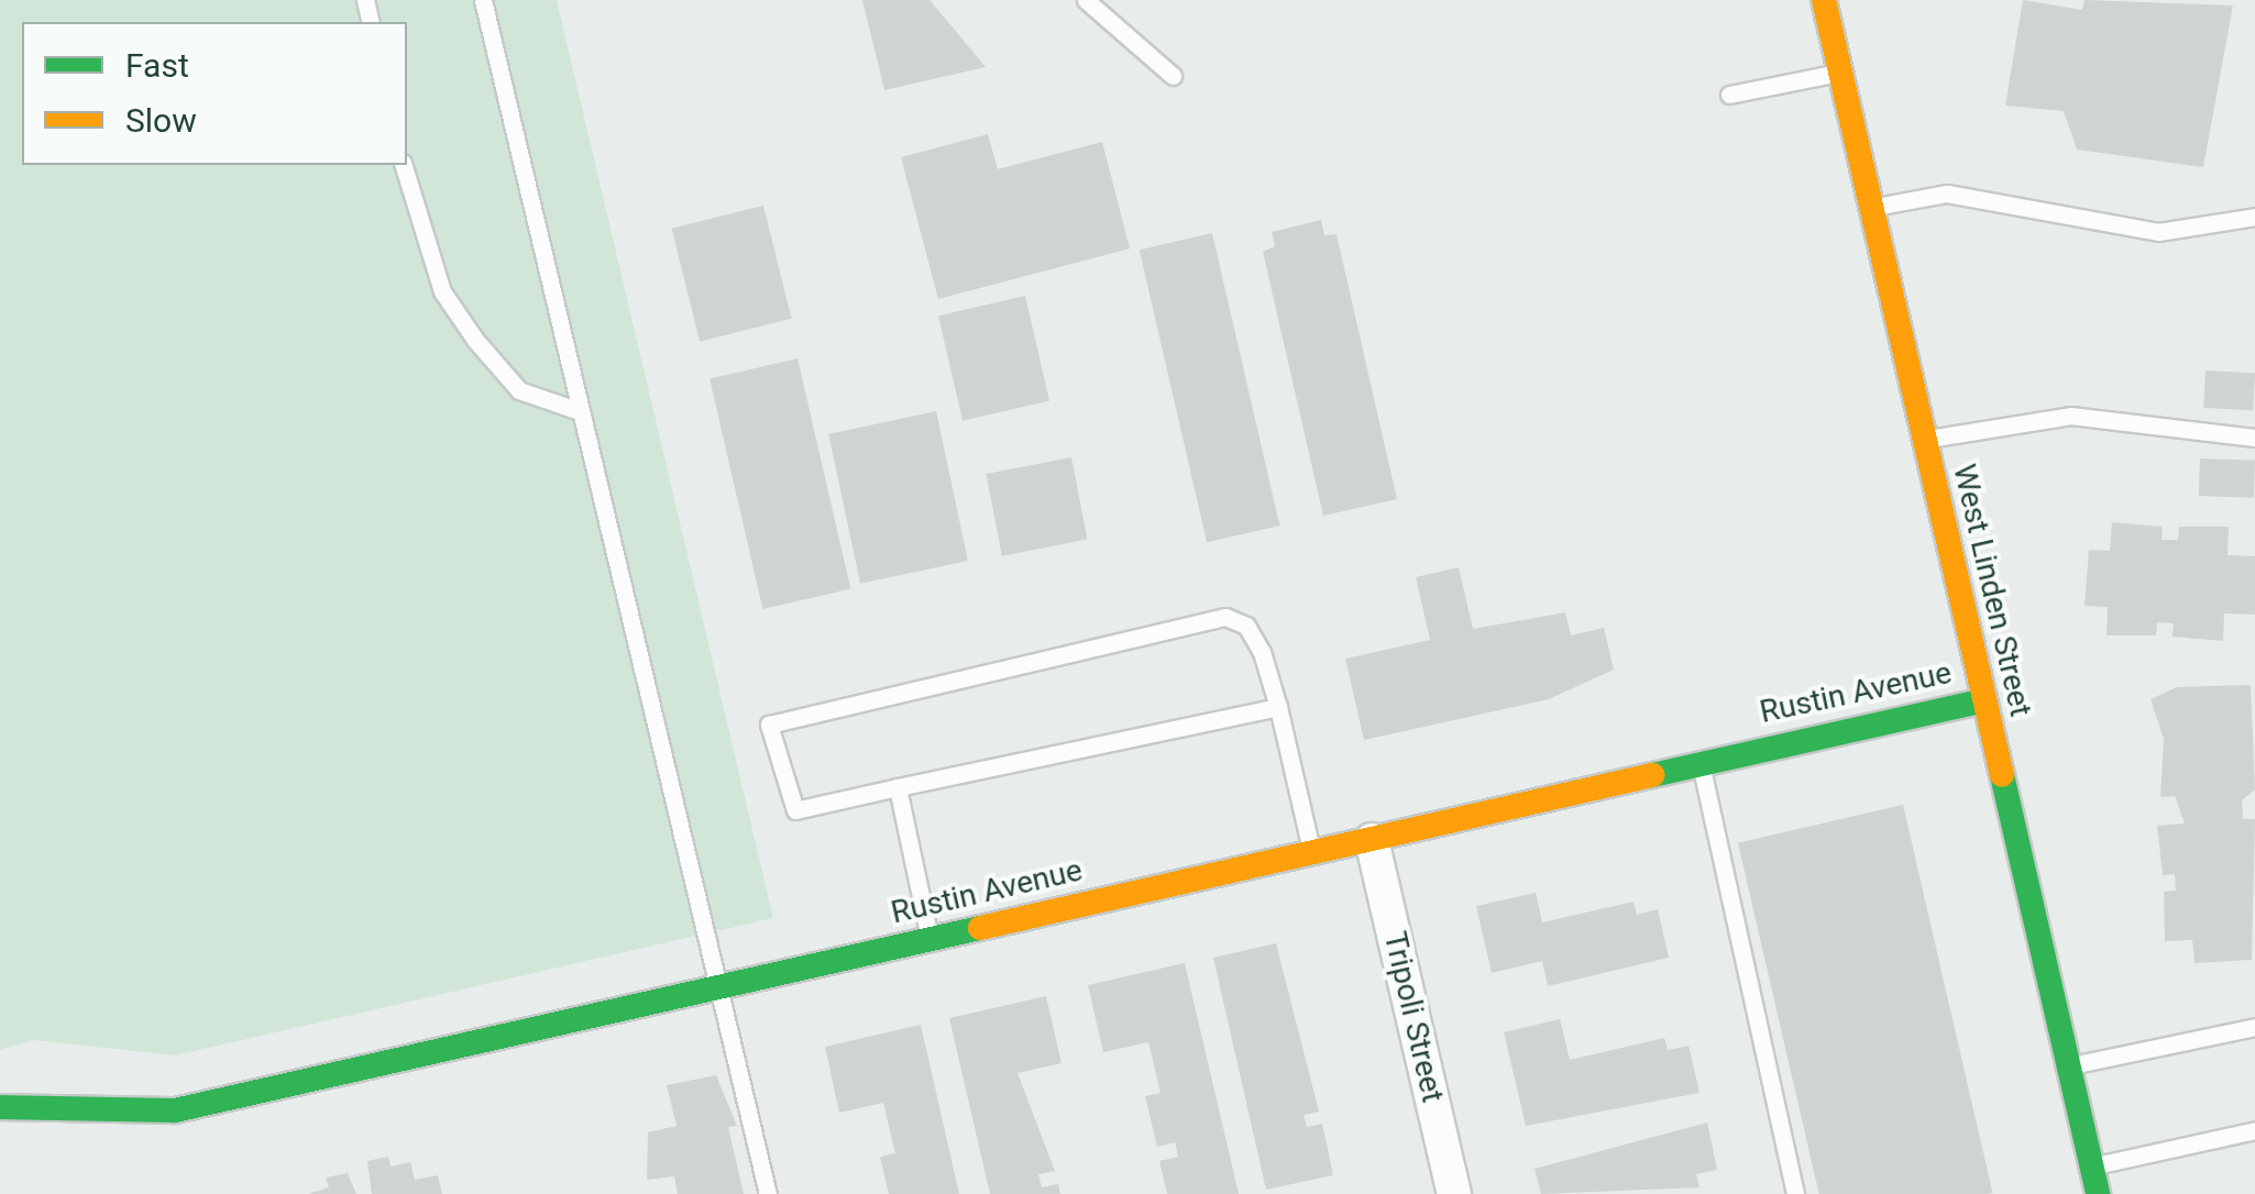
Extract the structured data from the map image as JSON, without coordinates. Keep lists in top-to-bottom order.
{
  "streets": {
    "street": ["West Linden Street", "Rustin Avenue", "Tripoli Street"]
  },
  "crossings": [
    ["West Linden Street", "Rustin Avenue"],
    ["Rustin Avenue", "Tripoli Street"]
  ],
  "legend": ["Fast", "Slow"]
}
